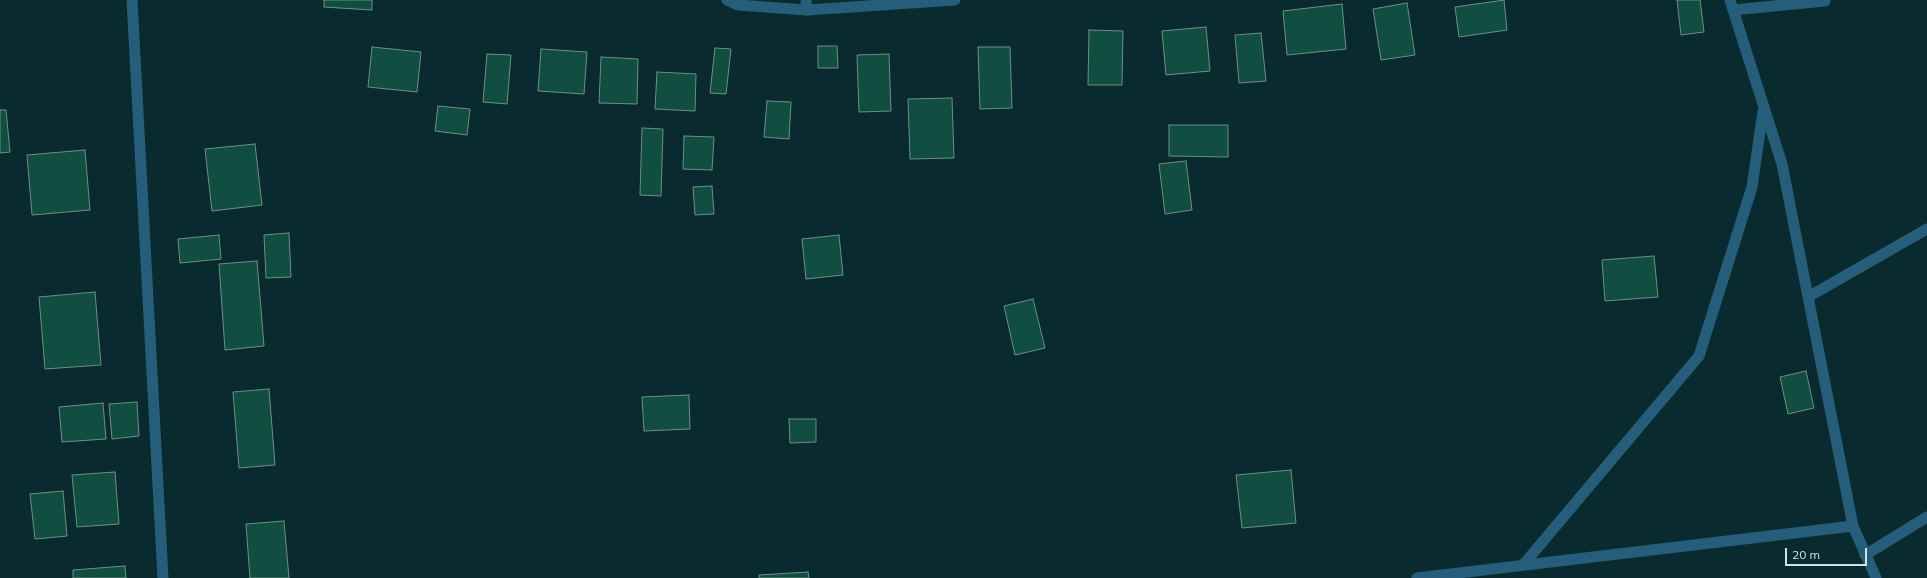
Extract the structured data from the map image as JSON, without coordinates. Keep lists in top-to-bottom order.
{
  "scale_bar": "20 m"
}
